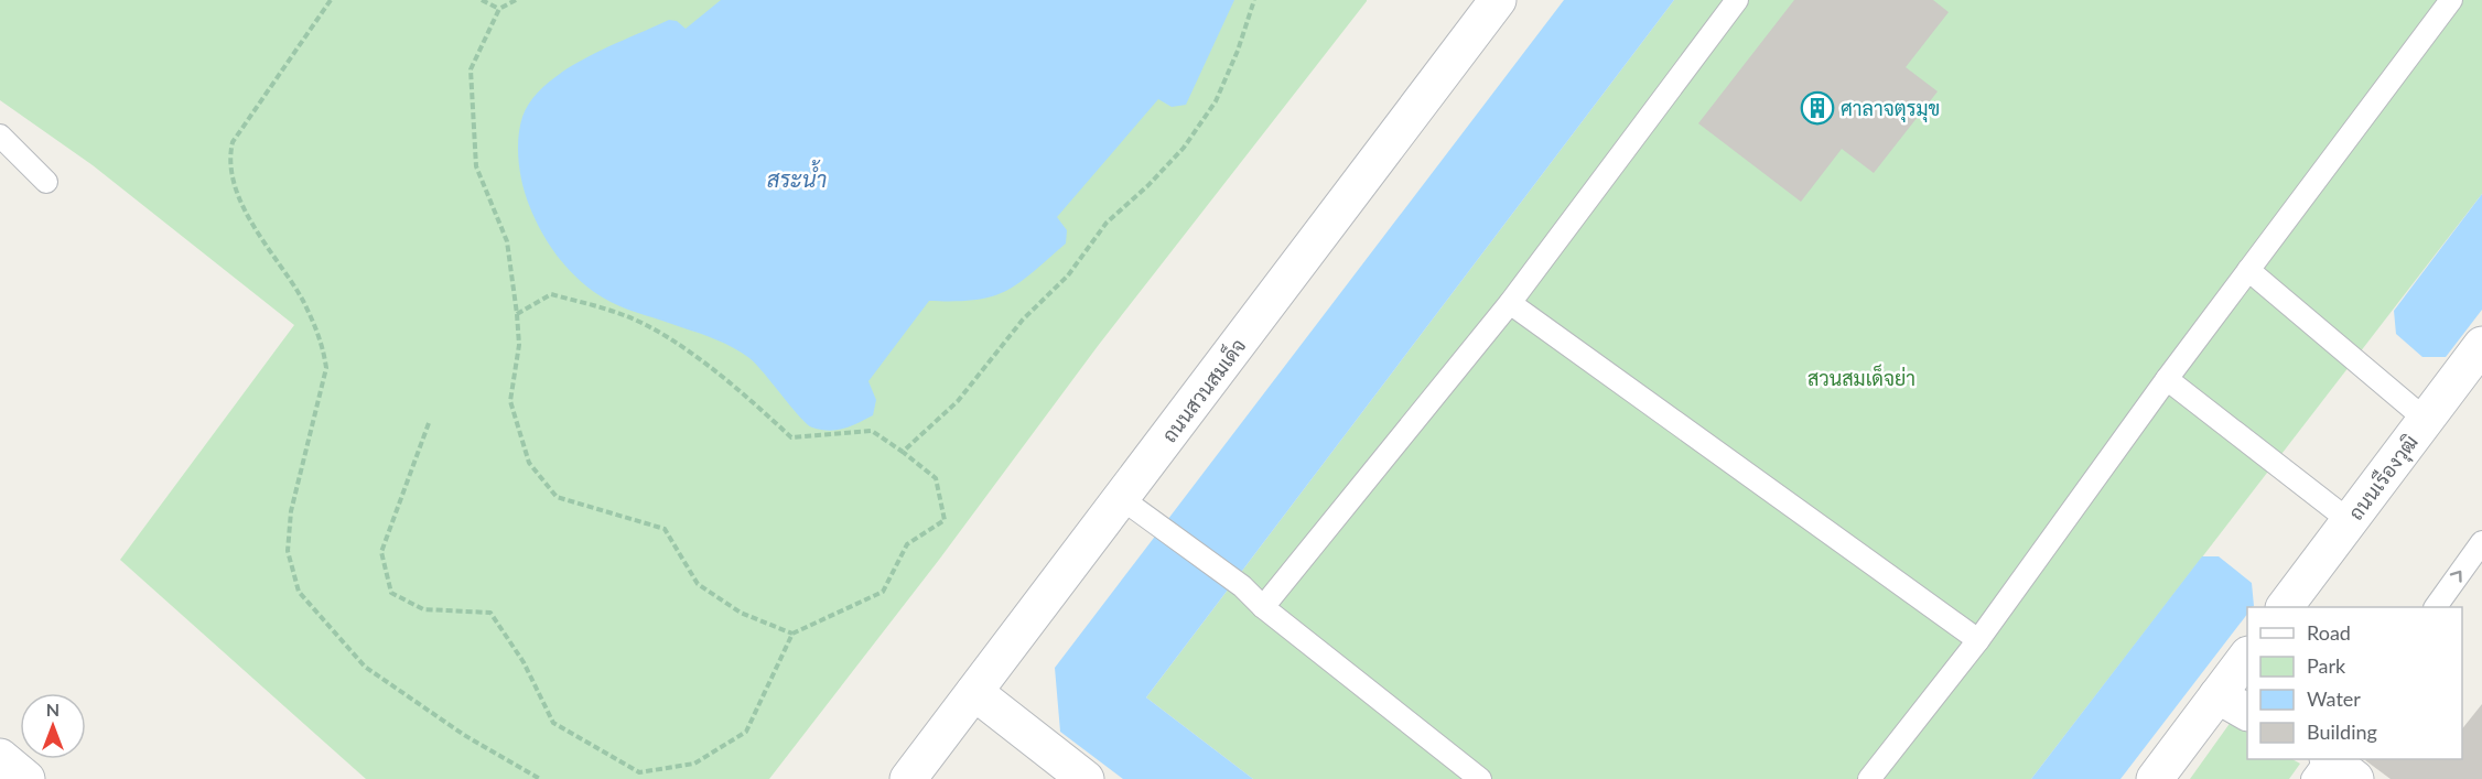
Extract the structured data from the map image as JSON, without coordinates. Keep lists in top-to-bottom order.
{
  "streets": {
    "street": ["ถนนสวนสมเด็จ", "ถนนเรืองวุฒิ"]
  },
  "water": ["สระน้ำ"],
  "parks": ["สวนสมเด็จย่า"],
  "places": {
    "building": ["ศาลาจตุรมุข"]
  },
  "legend": [
    "Road",
    "Park",
    "Water",
    "Building"
  ],
  "north": "top"
}
